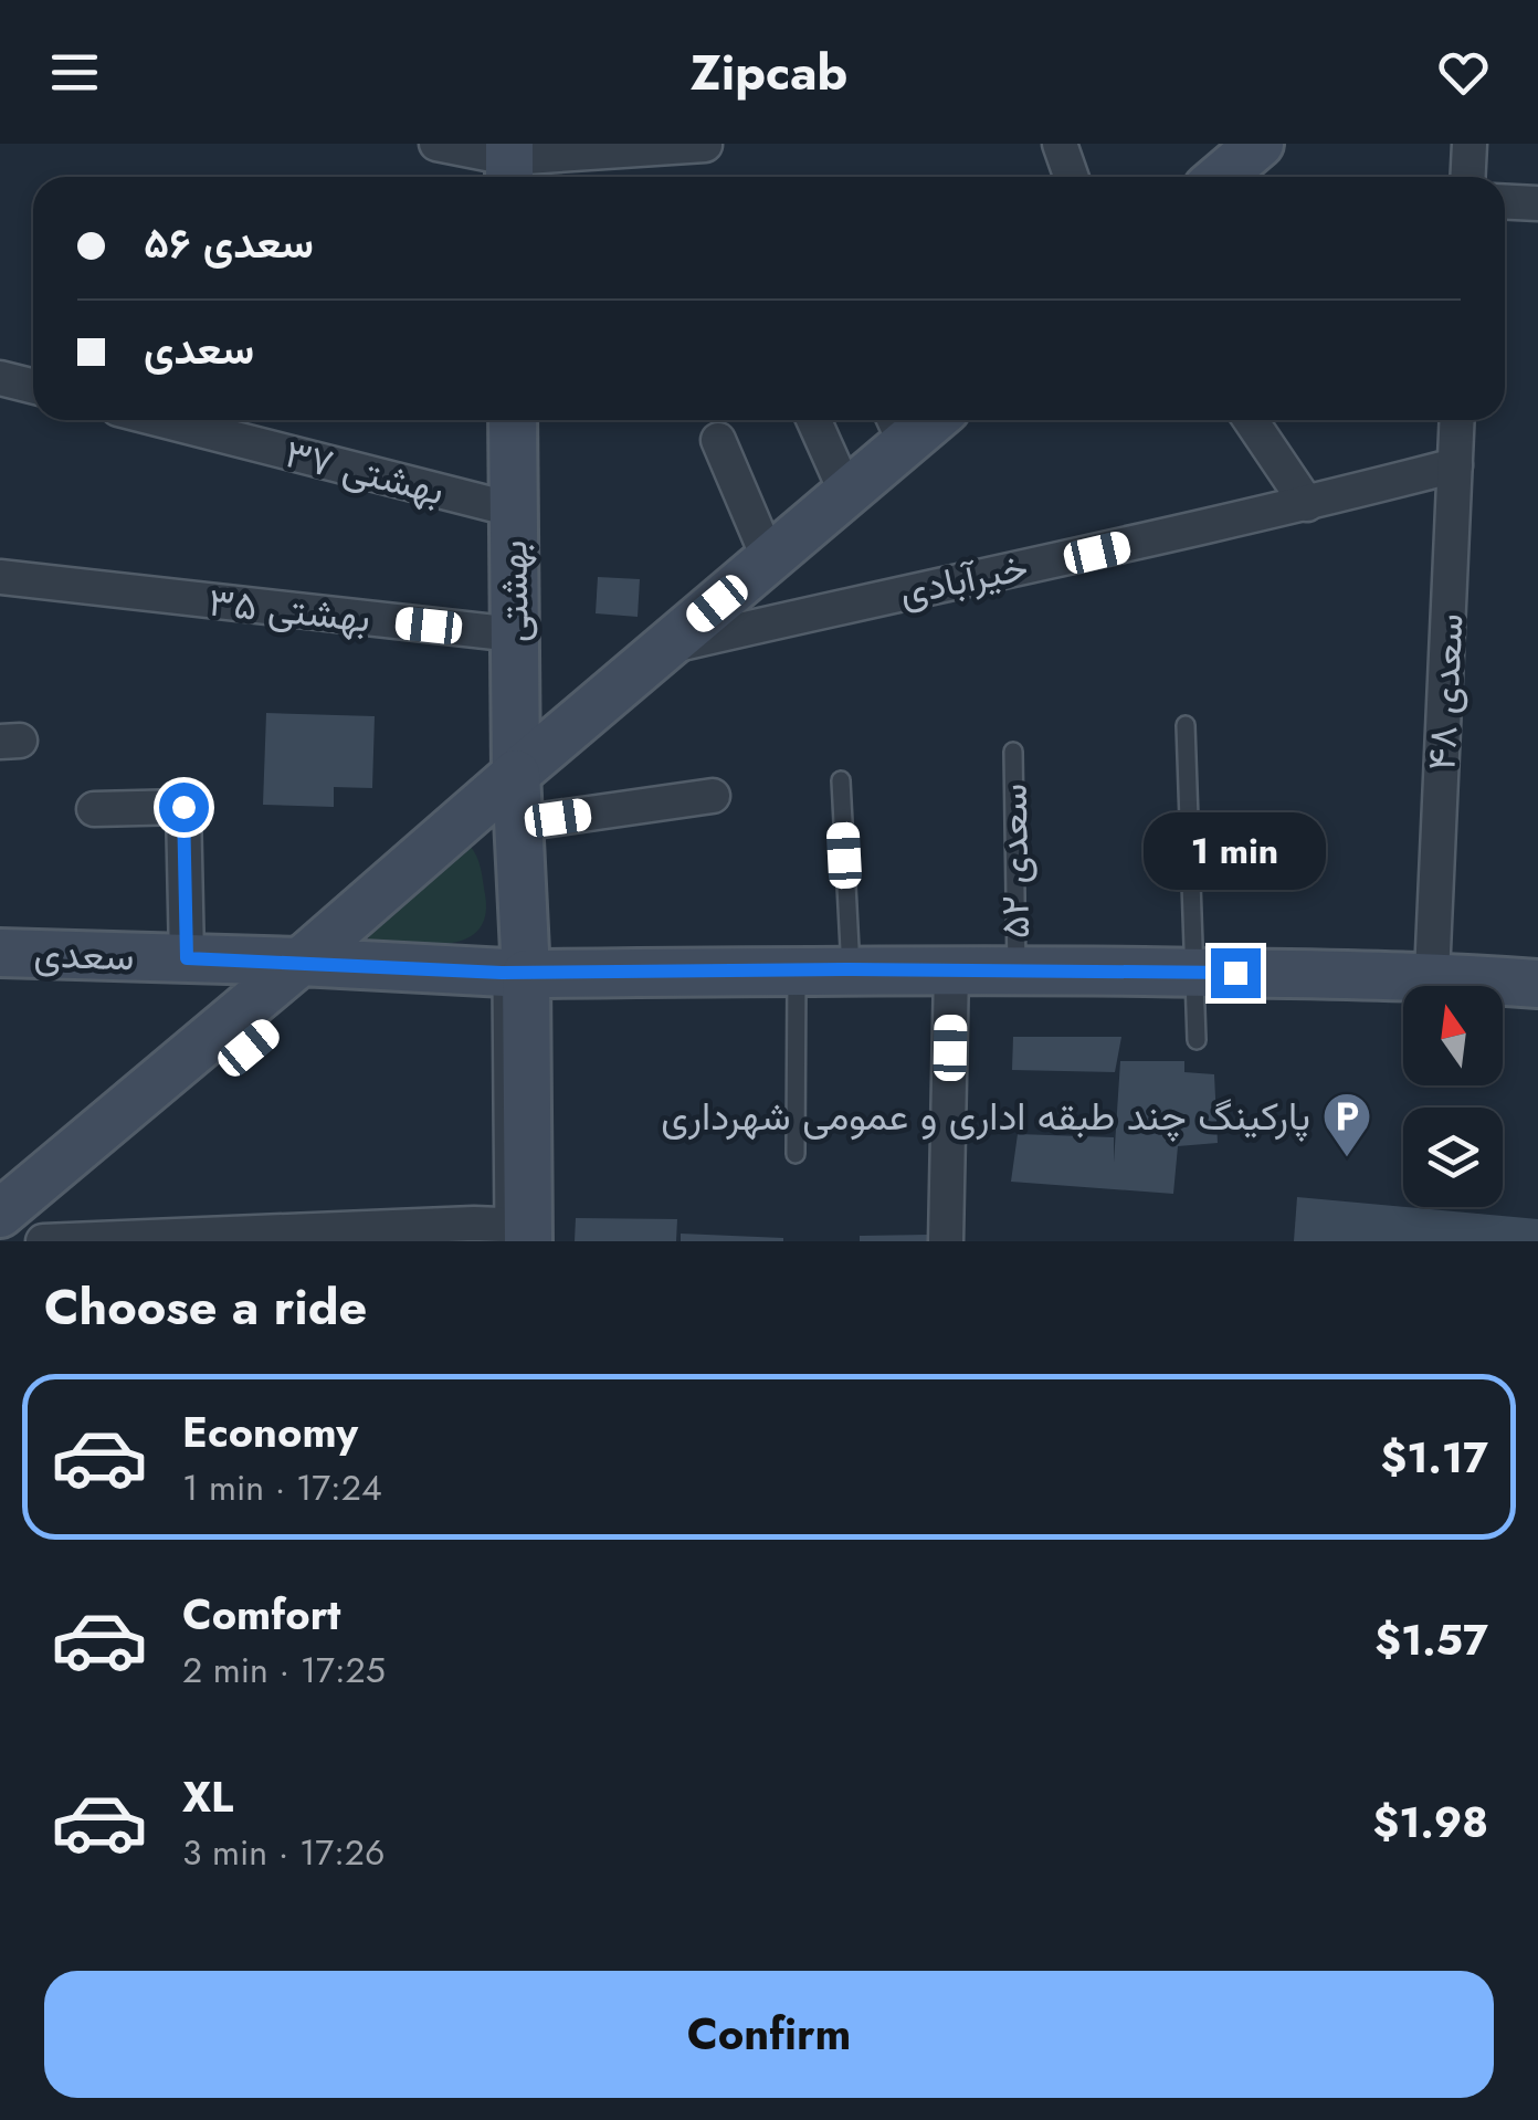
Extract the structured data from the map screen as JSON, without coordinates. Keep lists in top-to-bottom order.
{
  "streets": {
    "main road": ["بهشتی", "سعدی"],
    "street": [
      "بهشتی ۳۷",
      "خیرآبادی",
      "بهشتی ۳۵",
      "سعدی ۴۸"
    ],
    "lane": ["سعدی ۵۲"]
  },
  "crossings": [
    ["بهشتی ۳۷", "بهشتی"],
    ["خیرآبادی", "سعدی ۴۸"],
    ["بهشتی", "بهشتی ۳۵"],
    ["بهشتی", "سعدی"]
  ],
  "places": {
    "parking": ["پارکینگ چند طبقه اداری و عمومی شهرداری"]
  },
  "north": "top",
  "page": {
    "header": "Zipcab",
    "banner": ["سعدی ۵۶", "سعدی"],
    "bubble": "1 min",
    "heading": "Choose a ride",
    "list": [
      {
        "name": "Economy",
        "note": "1 min · 17:24",
        "value": "$1.17"
      },
      {
        "name": "Comfort",
        "note": "2 min · 17:25",
        "value": "$1.57"
      },
      {
        "name": "XL",
        "note": "3 min · 17:26",
        "value": "$1.98"
      }
    ],
    "buttons": "Confirm"
  }
}
